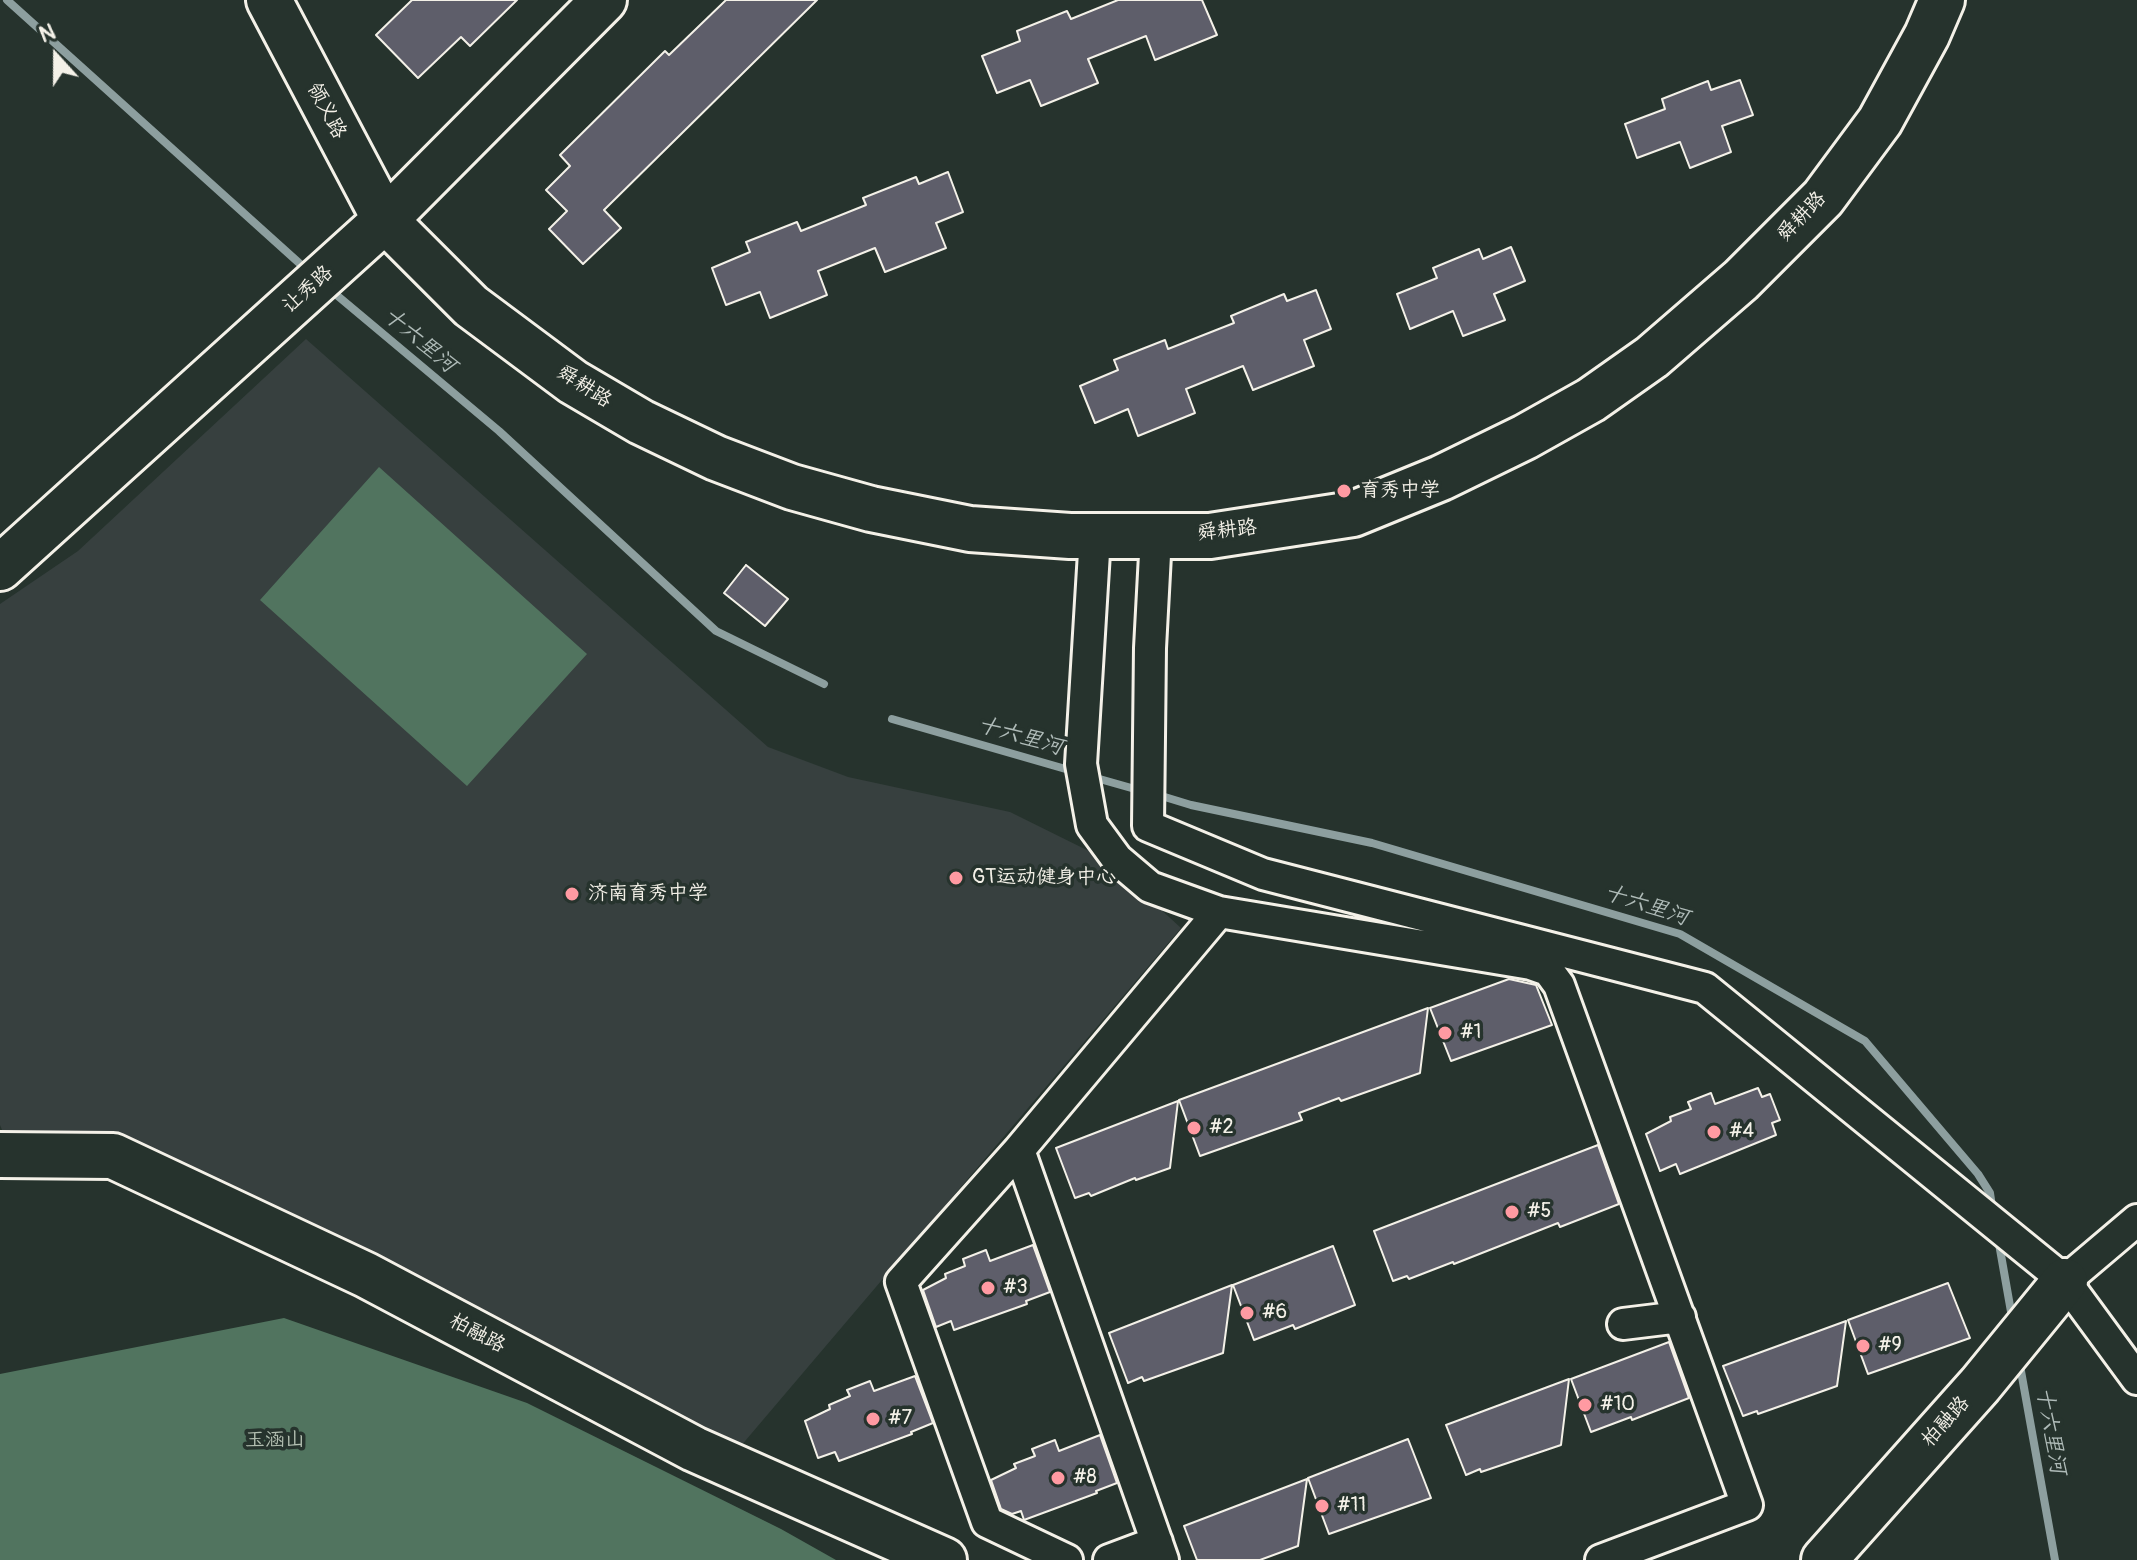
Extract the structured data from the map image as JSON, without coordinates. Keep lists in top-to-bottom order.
{
  "streets": {
    "street": [
      "领义路",
      "舜耕路",
      "让秀路",
      "柏融路"
    ]
  },
  "crossings": [
    ["领义路", "舜耕路"],
    ["领义路", "让秀路"],
    ["舜耕路", "让秀路"]
  ],
  "water": ["十六里河"],
  "parks": ["玉涵山"],
  "places": [
    "育秀中学",
    "GT运动健身中心",
    "济南育秀中学",
    "#1",
    "#2",
    "#4",
    "#5",
    "#3",
    "#6",
    "#9",
    "#10",
    "#7",
    "#8",
    "#11"
  ],
  "north": "top"
}
